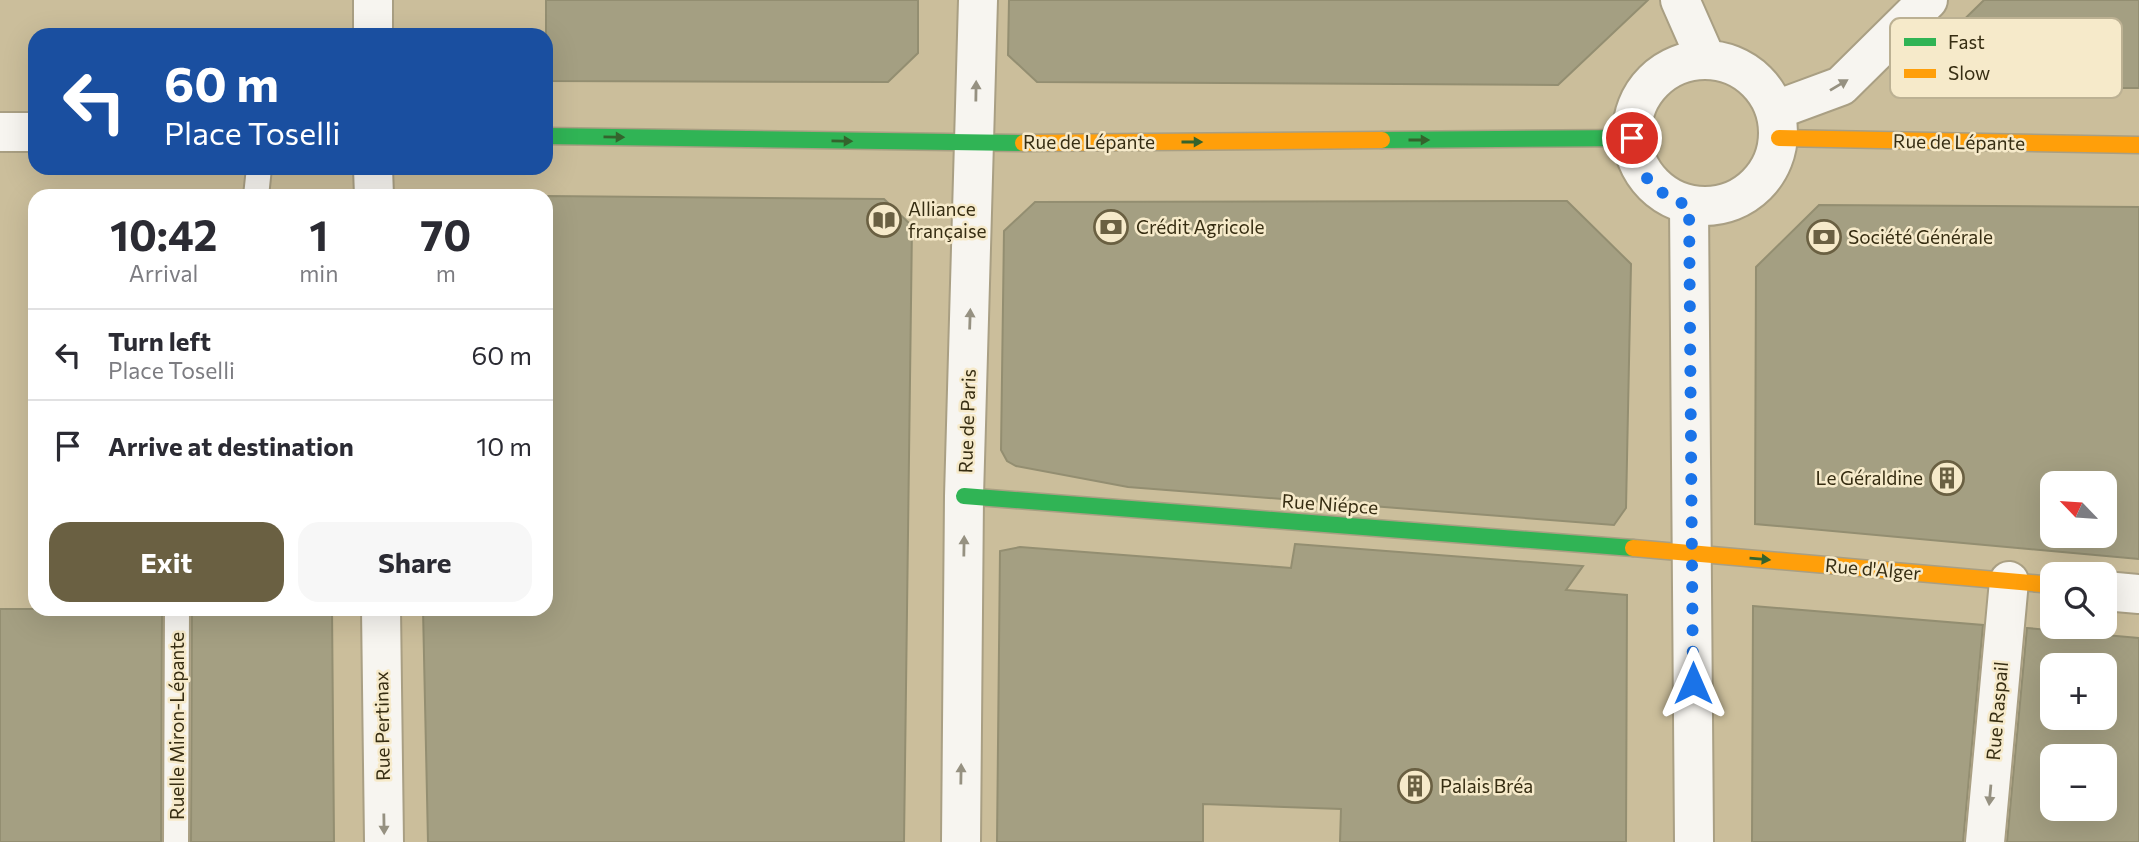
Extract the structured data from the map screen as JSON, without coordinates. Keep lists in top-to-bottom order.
{
  "streets": {
    "street": [
      "Rue de Lépante",
      "Rue de Paris",
      "Rue Niépce",
      "Rue d'Alger",
      "Rue Raspail",
      "Rue Pertinax"
    ],
    "lane": ["Ruelle Miron-Lépante"]
  },
  "crossings": [
    ["Rue de Lépante", "Rue de Paris"],
    ["Rue de Paris", "Rue Niépce"],
    ["Rue Niépce", "Rue d'Alger"],
    ["Rue d'Alger", "Rue Raspail"]
  ],
  "one_way": [
    "Rue de Lépante",
    "Rue de Paris",
    "Rue d'Alger",
    "Rue Pertinax"
  ],
  "places": {
    "library": ["Alliance française"],
    "bank": ["Crédit Agricole", "Société Générale"],
    "building": ["Le Géraldine", "Palais Bréa"]
  },
  "legend": ["Fast", "Slow"],
  "north": "top left",
  "page": {
    "turn": ["60 m", "Place Toselli"],
    "eta": [
      "10:42",
      "Arrival",
      "1",
      "min",
      "70",
      "m"
    ],
    "list": [
      {
        "name": "Turn left",
        "note": "Place Toselli",
        "value": "60 m"
      },
      {
        "name": "Arrive at destination",
        "value": "10 m"
      }
    ],
    "map_buttons": ["+", "−"],
    "buttons": ["Exit", "Share"]
  }
}
